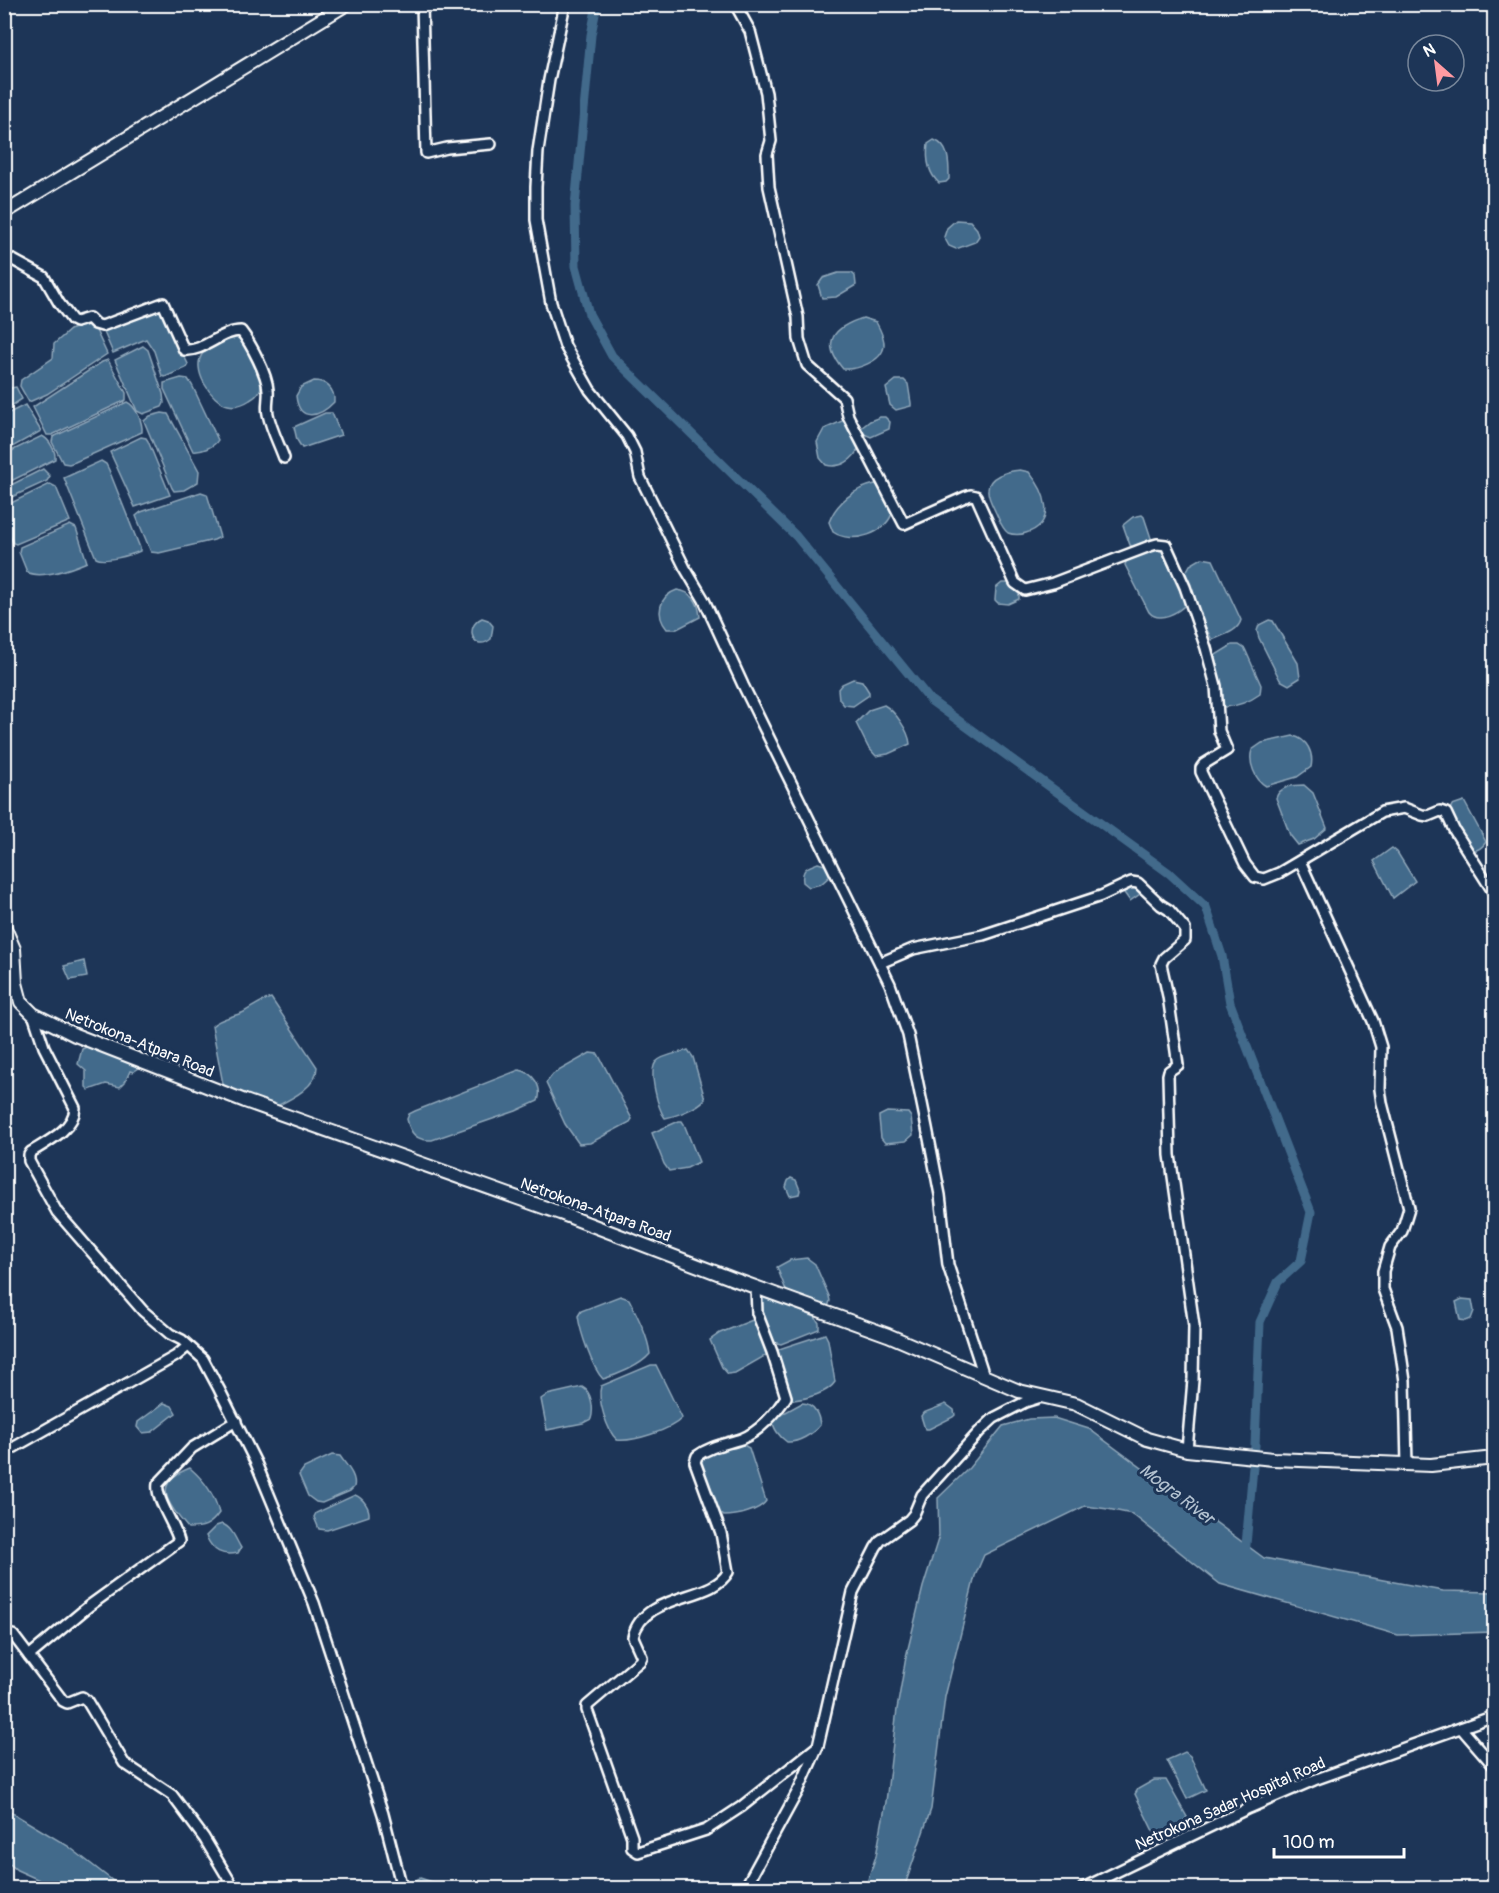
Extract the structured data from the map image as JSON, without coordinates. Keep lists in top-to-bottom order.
{
  "streets": {
    "street": ["Netrokona-Atpara Road", "Netrokona Sadar Hospital Road"]
  },
  "water": ["Mogra River"],
  "scale_bar": "100 m",
  "north": "top left"
}
